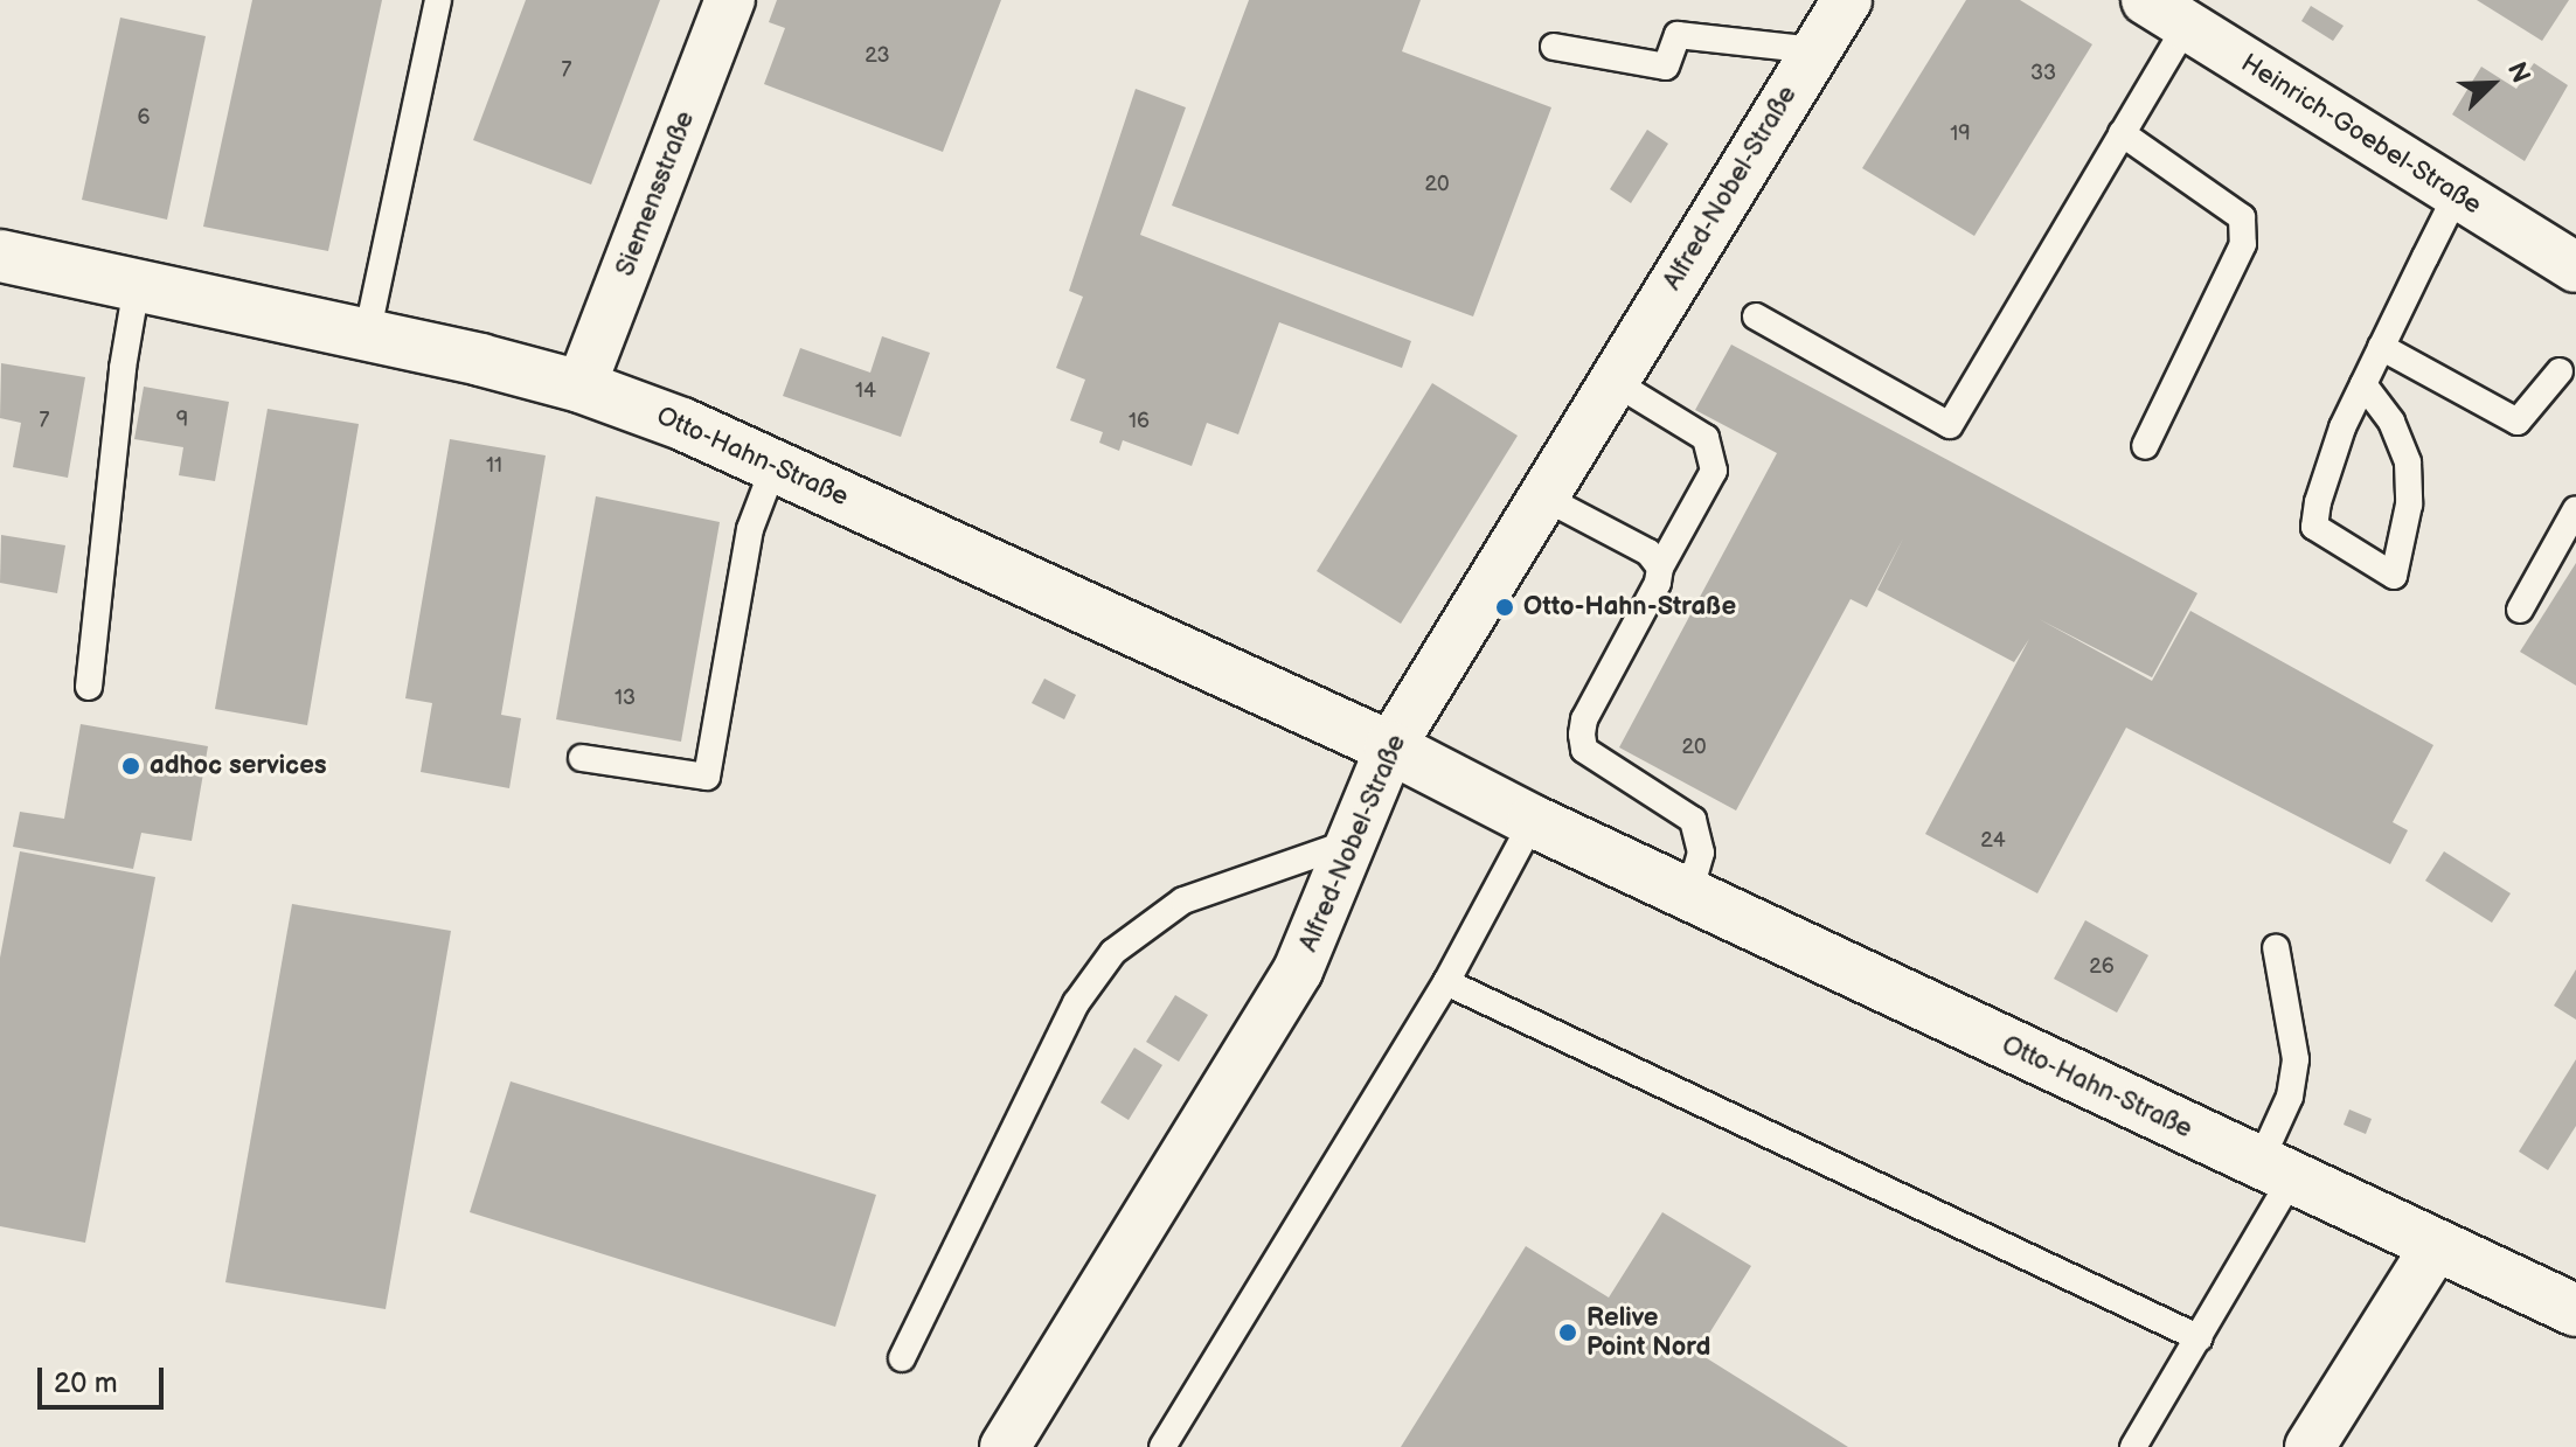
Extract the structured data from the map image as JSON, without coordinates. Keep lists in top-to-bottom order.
{
  "streets": {
    "street": [
      "Heinrich-Goebel-Straße",
      "Alfred-Nobel-Straße",
      "Siemensstraße",
      "Otto-Hahn-Straße"
    ]
  },
  "crossings": [
    ["Alfred-Nobel-Straße", "Otto-Hahn-Straße"],
    ["Siemensstraße", "Otto-Hahn-Straße"]
  ],
  "places": ["Otto-Hahn-Straße", "adhoc services", "Relive Point Nord"],
  "house_numbers": [
    "23",
    "7",
    "33",
    "6",
    "19",
    "20",
    "14",
    "7",
    "9",
    "16",
    "11",
    "13",
    "20",
    "24",
    "26"
  ],
  "scale_bar": "20 m",
  "north": "top right"
}
